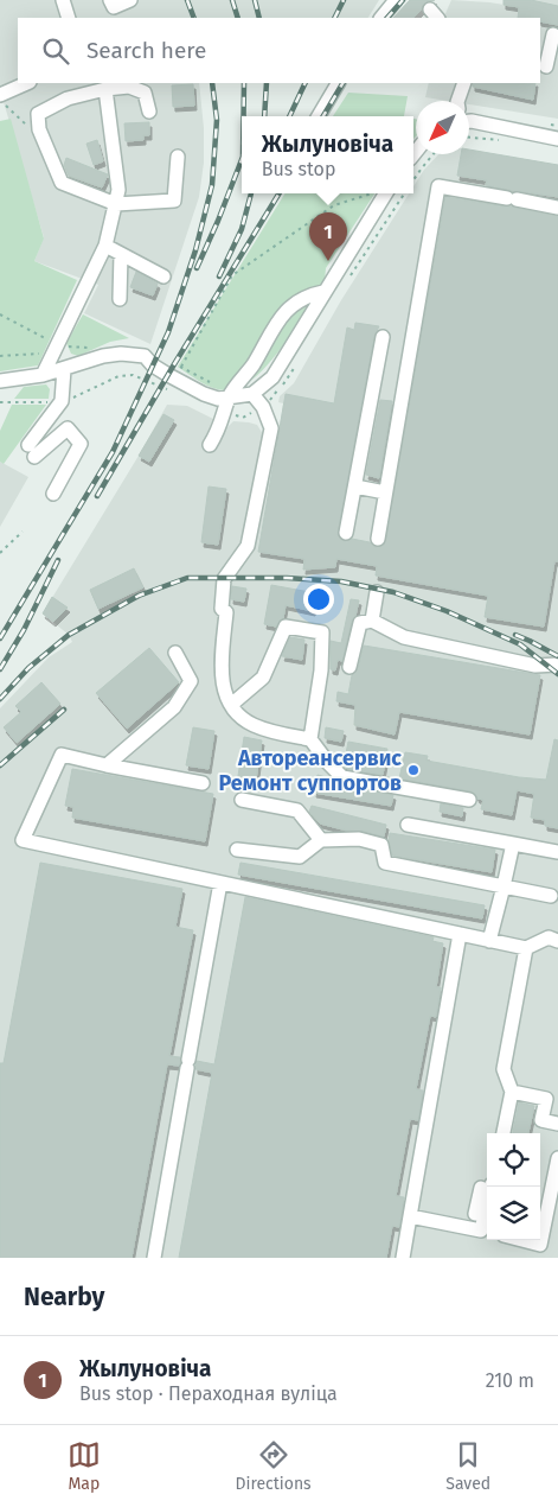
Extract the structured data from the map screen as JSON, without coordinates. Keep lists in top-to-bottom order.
{
  "places": ["Автореансервис Ремонт суппортов"],
  "north": "bottom left",
  "page": {
    "search": "Search here",
    "popup": ["Жылуновіча", "Bus stop"],
    "pins": "1",
    "heading": "Nearby",
    "list": [
      {
        "mark": "1",
        "name": "Жылуновіча",
        "note": "Bus stop · Пераходная вуліца",
        "value": "210 m"
      }
    ],
    "nav": ["Map", "Directions", "Saved"]
  }
}
